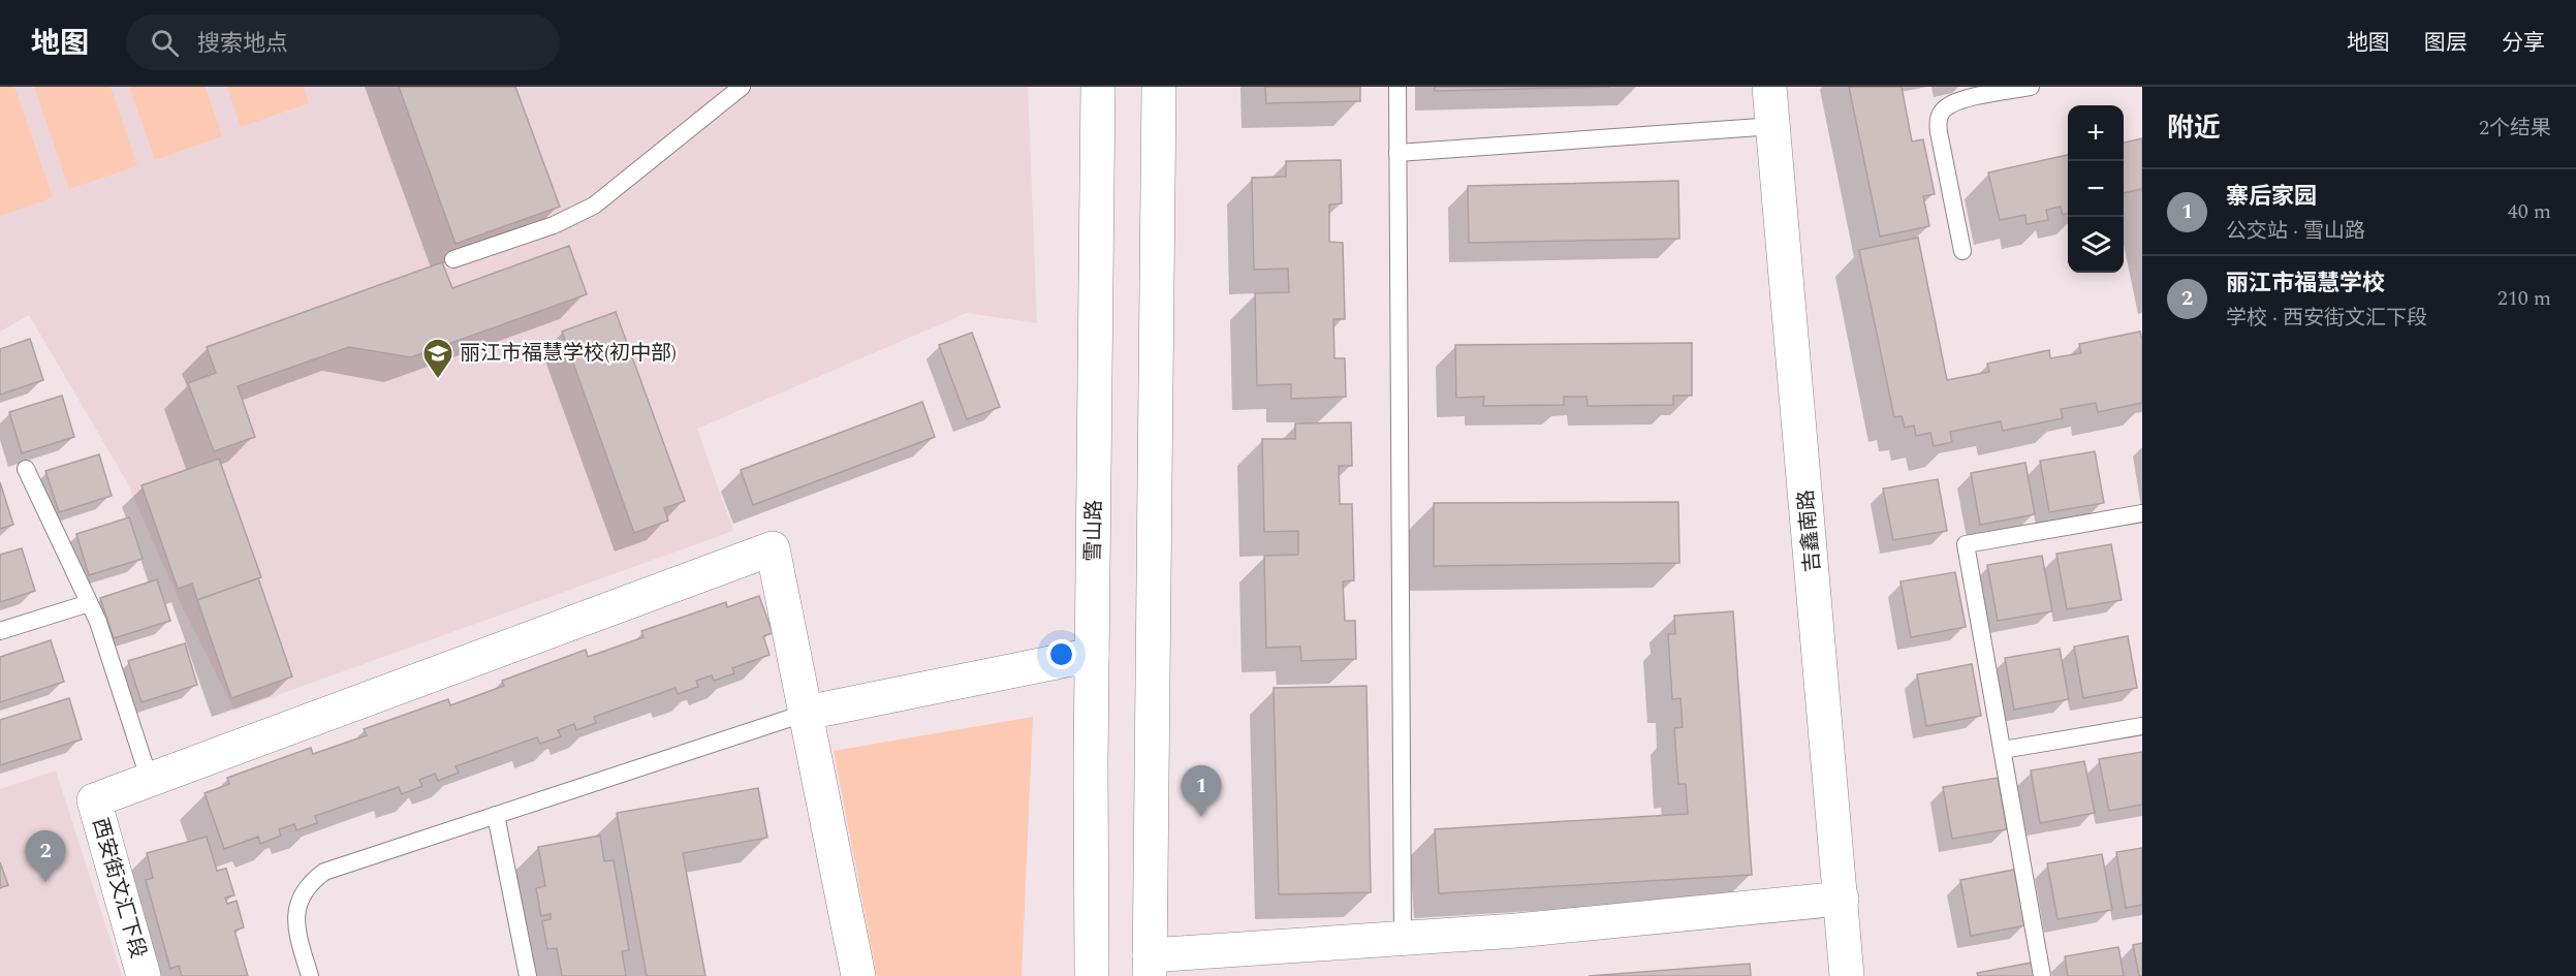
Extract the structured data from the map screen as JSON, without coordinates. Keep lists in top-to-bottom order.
{
  "streets": {
    "street": ["雪山路", "吉鑫南路", "西安街文汇下段"]
  },
  "places": {
    "school or university": ["丽江市福慧学校(初中部)"]
  },
  "page": {
    "header": "地图",
    "search": "搜索地点",
    "nav": ["地图", "图层", "分享"],
    "heading": ["附近", "2个结果"],
    "map_buttons": ["+", "−"],
    "list": [
      {
        "mark": "1",
        "name": "寨后家园",
        "note": "公交站 · 雪山路",
        "value": "40 m"
      },
      {
        "mark": "2",
        "name": "丽江市福慧学校",
        "note": "学校 · 西安街文汇下段",
        "value": "210 m"
      }
    ],
    "pins": ["1", "2"]
  }
}
